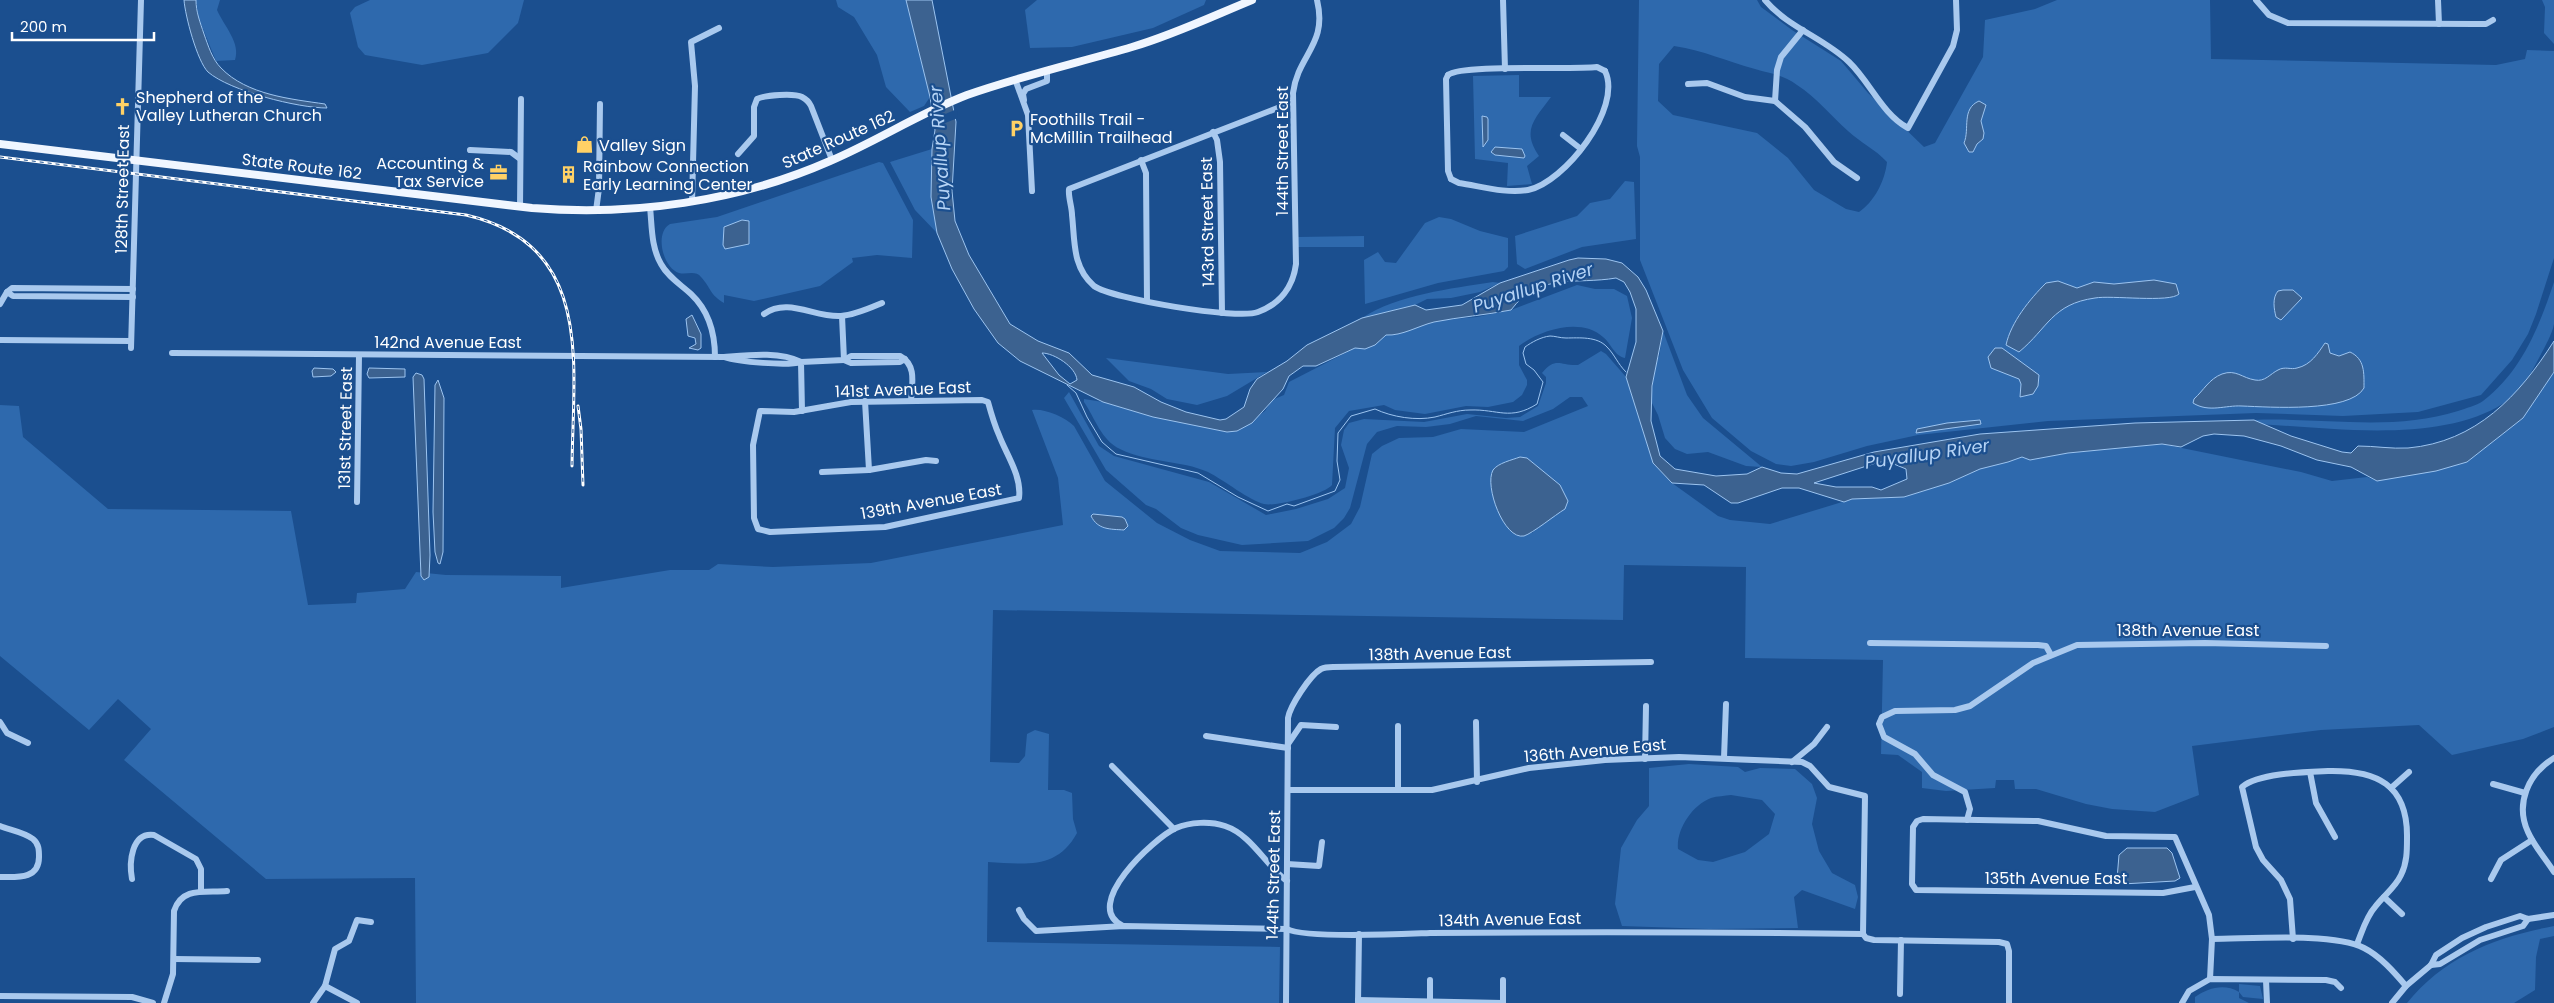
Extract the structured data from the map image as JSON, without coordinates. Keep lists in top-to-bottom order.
{
  "streets": {
    "main road": ["State Route 162"],
    "street": [
      "144th Street East",
      "128th Street East",
      "143rd Street East",
      "142nd Avenue East",
      "141st Avenue East",
      "131st Street East",
      "139th Avenue East",
      "138th Avenue East",
      "136th Avenue East",
      "135th Avenue East",
      "134th Avenue East"
    ]
  },
  "crossings": [
    ["State Route 162", "128th Street East"],
    ["144th Street East", "143rd Street East"],
    ["144th Street East", "138th Avenue East"],
    ["144th Street East", "136th Avenue East"],
    ["144th Street East", "134th Avenue East"],
    ["142nd Avenue East", "141st Avenue East"],
    ["142nd Avenue East", "131st Street East"],
    ["141st Avenue East", "139th Avenue East"],
    ["138th Avenue East", "135th Avenue East"],
    ["136th Avenue East", "134th Avenue East"]
  ],
  "water": ["Puyallup River"],
  "places": {
    "church": ["Shepherd of the Valley Lutheran Church"],
    "parking": ["Foothills Trail - McMillin Trailhead"],
    "shop": ["Valley Sign"],
    "office": ["Accounting & Tax Service"],
    "building": ["Rainbow Connection Early Learning Center"]
  },
  "scale_bar": "200 m"
}
